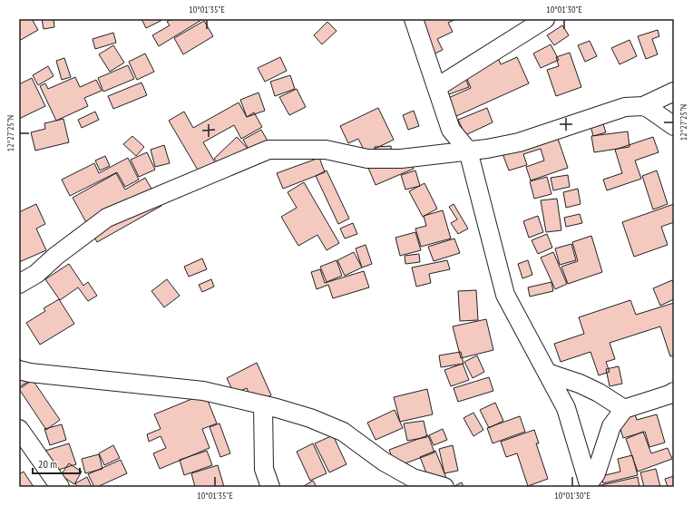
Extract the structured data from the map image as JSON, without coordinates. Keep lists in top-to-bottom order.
{
  "scale_bar": "20 m",
  "coordinates": ["10°01'35\"E", "10°01'30\"E", "12°27'25\"N"]
}
